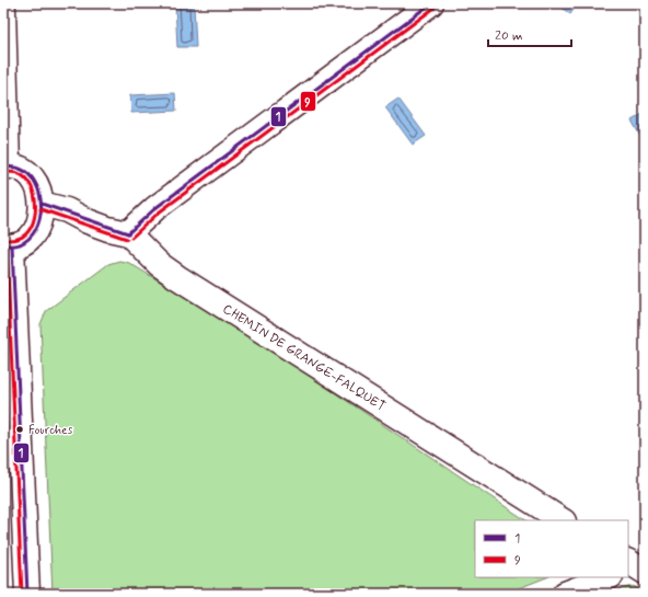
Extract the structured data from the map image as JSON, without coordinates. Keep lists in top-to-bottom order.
{
  "streets": {
    "street": ["CHEMIN DE GRANGE-FALQUET"]
  },
  "places": ["Fourches"],
  "lines": ["transit line 1", "transit line 9"],
  "legend": ["1", "9"],
  "scale_bar": "20 m"
}
